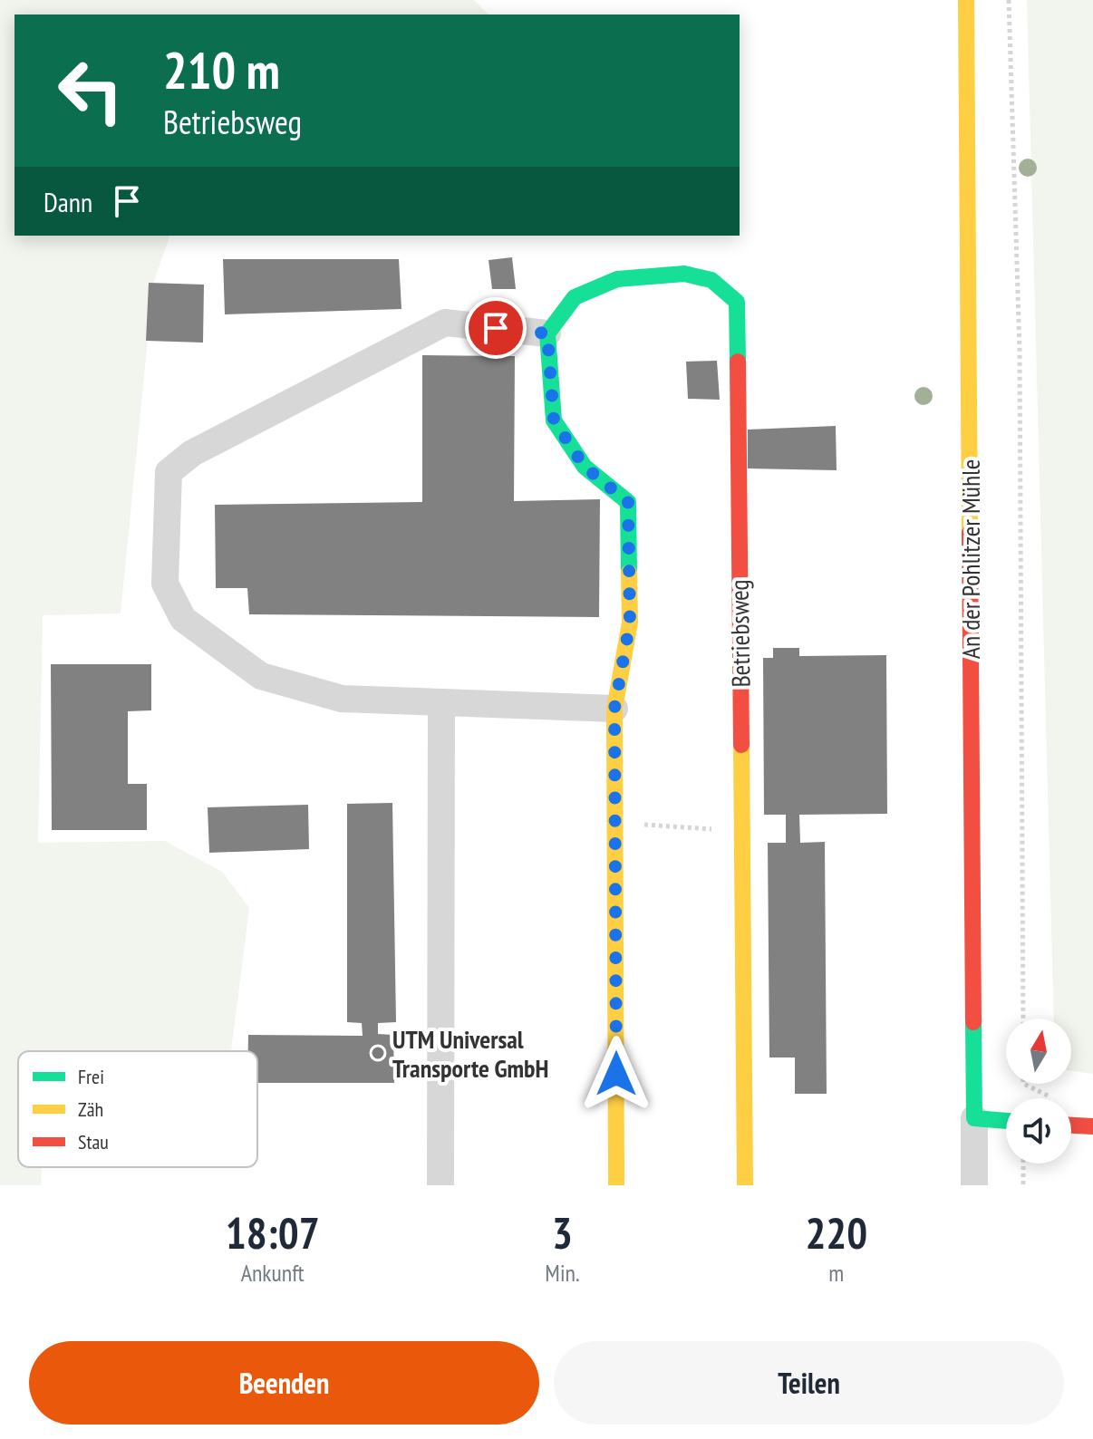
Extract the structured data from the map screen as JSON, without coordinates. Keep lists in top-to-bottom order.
{
  "streets": {
    "street": ["An der Pohlitzer Mühle", "Betriebsweg"]
  },
  "places": ["UTM Universal Transporte GmbH"],
  "legend": ["Frei", "Zäh", "Stau"],
  "north": "top",
  "page": {
    "turn": ["210 m", "Betriebsweg"],
    "then": "Dann",
    "eta": [
      "18:07",
      "Ankunft",
      "3",
      "Min.",
      "220",
      "m"
    ],
    "buttons": ["Beenden", "Teilen"]
  }
}
